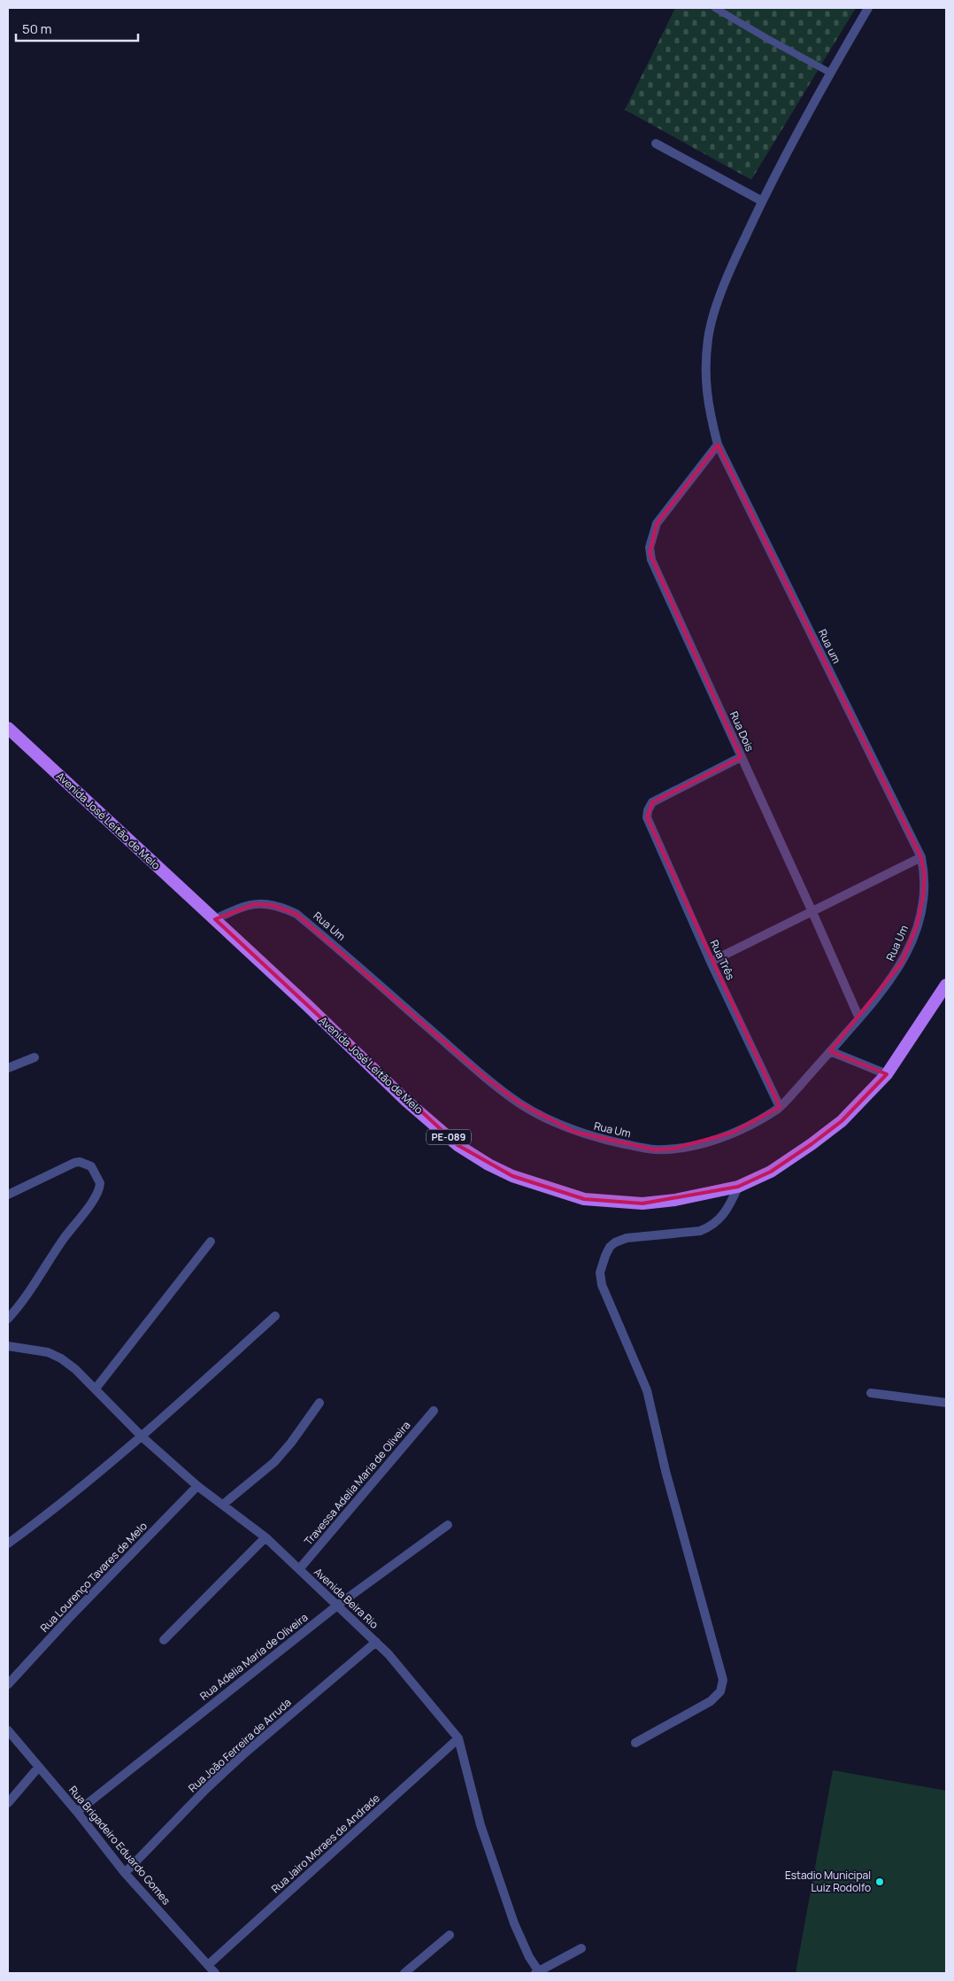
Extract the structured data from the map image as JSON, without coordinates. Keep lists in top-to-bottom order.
{
  "streets": {
    "main road": ["Avenida José Leitão de Melo", "PE-089"],
    "street": [
      "Rua um",
      "Rua Dois",
      "Rua Um",
      "Rua Três",
      "Travessa Adelia Maria de Oliveira",
      "Rua Lourenço Tavares de Melo",
      "Avenida Beira Rio",
      "Rua Adelia Maria de Oliveira",
      "Rua João Ferreira de Arruda",
      "Rua Jairo Moraes de Andrade",
      "Rua Brigadeiro Eduardo Gomes"
    ]
  },
  "crossings": [
    ["Rua um", "Rua Dois"],
    ["Rua um", "Rua Um"],
    ["Rua Dois", "Rua Um"],
    ["Rua Dois", "Rua Três"],
    ["Avenida José Leitão de Melo", "Rua Um"],
    ["Rua Um", "Rua Três"],
    ["Travessa Adelia Maria de Oliveira", "Avenida Beira Rio"],
    ["Rua Lourenço Tavares de Melo", "Avenida Beira Rio"],
    ["Avenida Beira Rio", "Rua Adelia Maria de Oliveira"],
    ["Avenida Beira Rio", "Rua João Ferreira de Arruda"],
    ["Avenida Beira Rio", "Rua Jairo Moraes de Andrade"],
    ["Rua Adelia Maria de Oliveira", "Rua Brigadeiro Eduardo Gomes"],
    ["Rua João Ferreira de Arruda", "Rua Brigadeiro Eduardo Gomes"],
    ["Rua Jairo Moraes de Andrade", "Rua Brigadeiro Eduardo Gomes"]
  ],
  "places": ["Estadio Municipal Luiz Rodolfo"],
  "scale_bar": "50 m"
}
